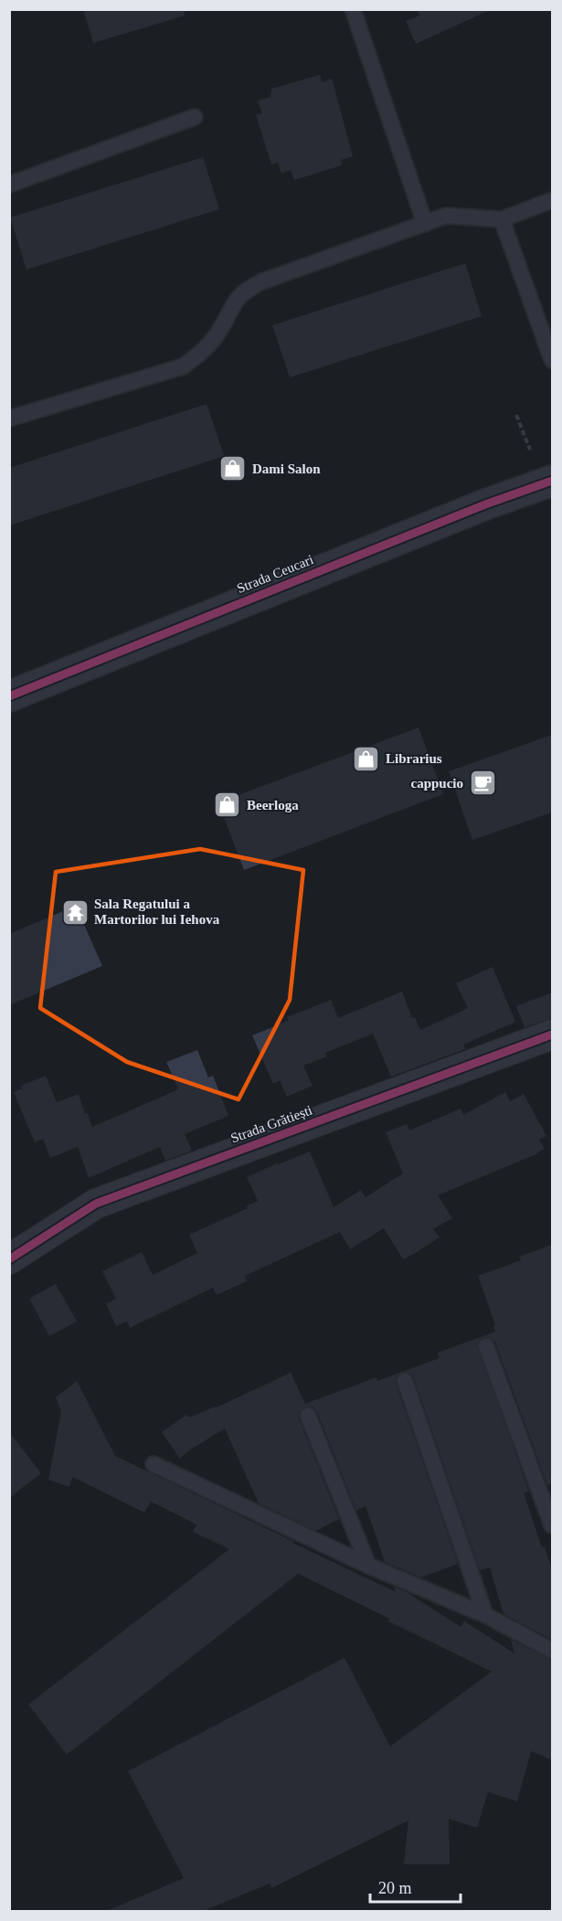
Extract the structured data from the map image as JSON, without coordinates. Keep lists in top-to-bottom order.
{
  "streets": {
    "street": ["Strada Ceucari", "Strada Grătiești"]
  },
  "places": {
    "shop": ["Dami Salon", "Librarius", "Beerloga"],
    "cafe": ["cappucio"],
    "temple": ["Sala Regatului a Martorilor lui Iehova"]
  },
  "scale_bar": "20 m"
}
